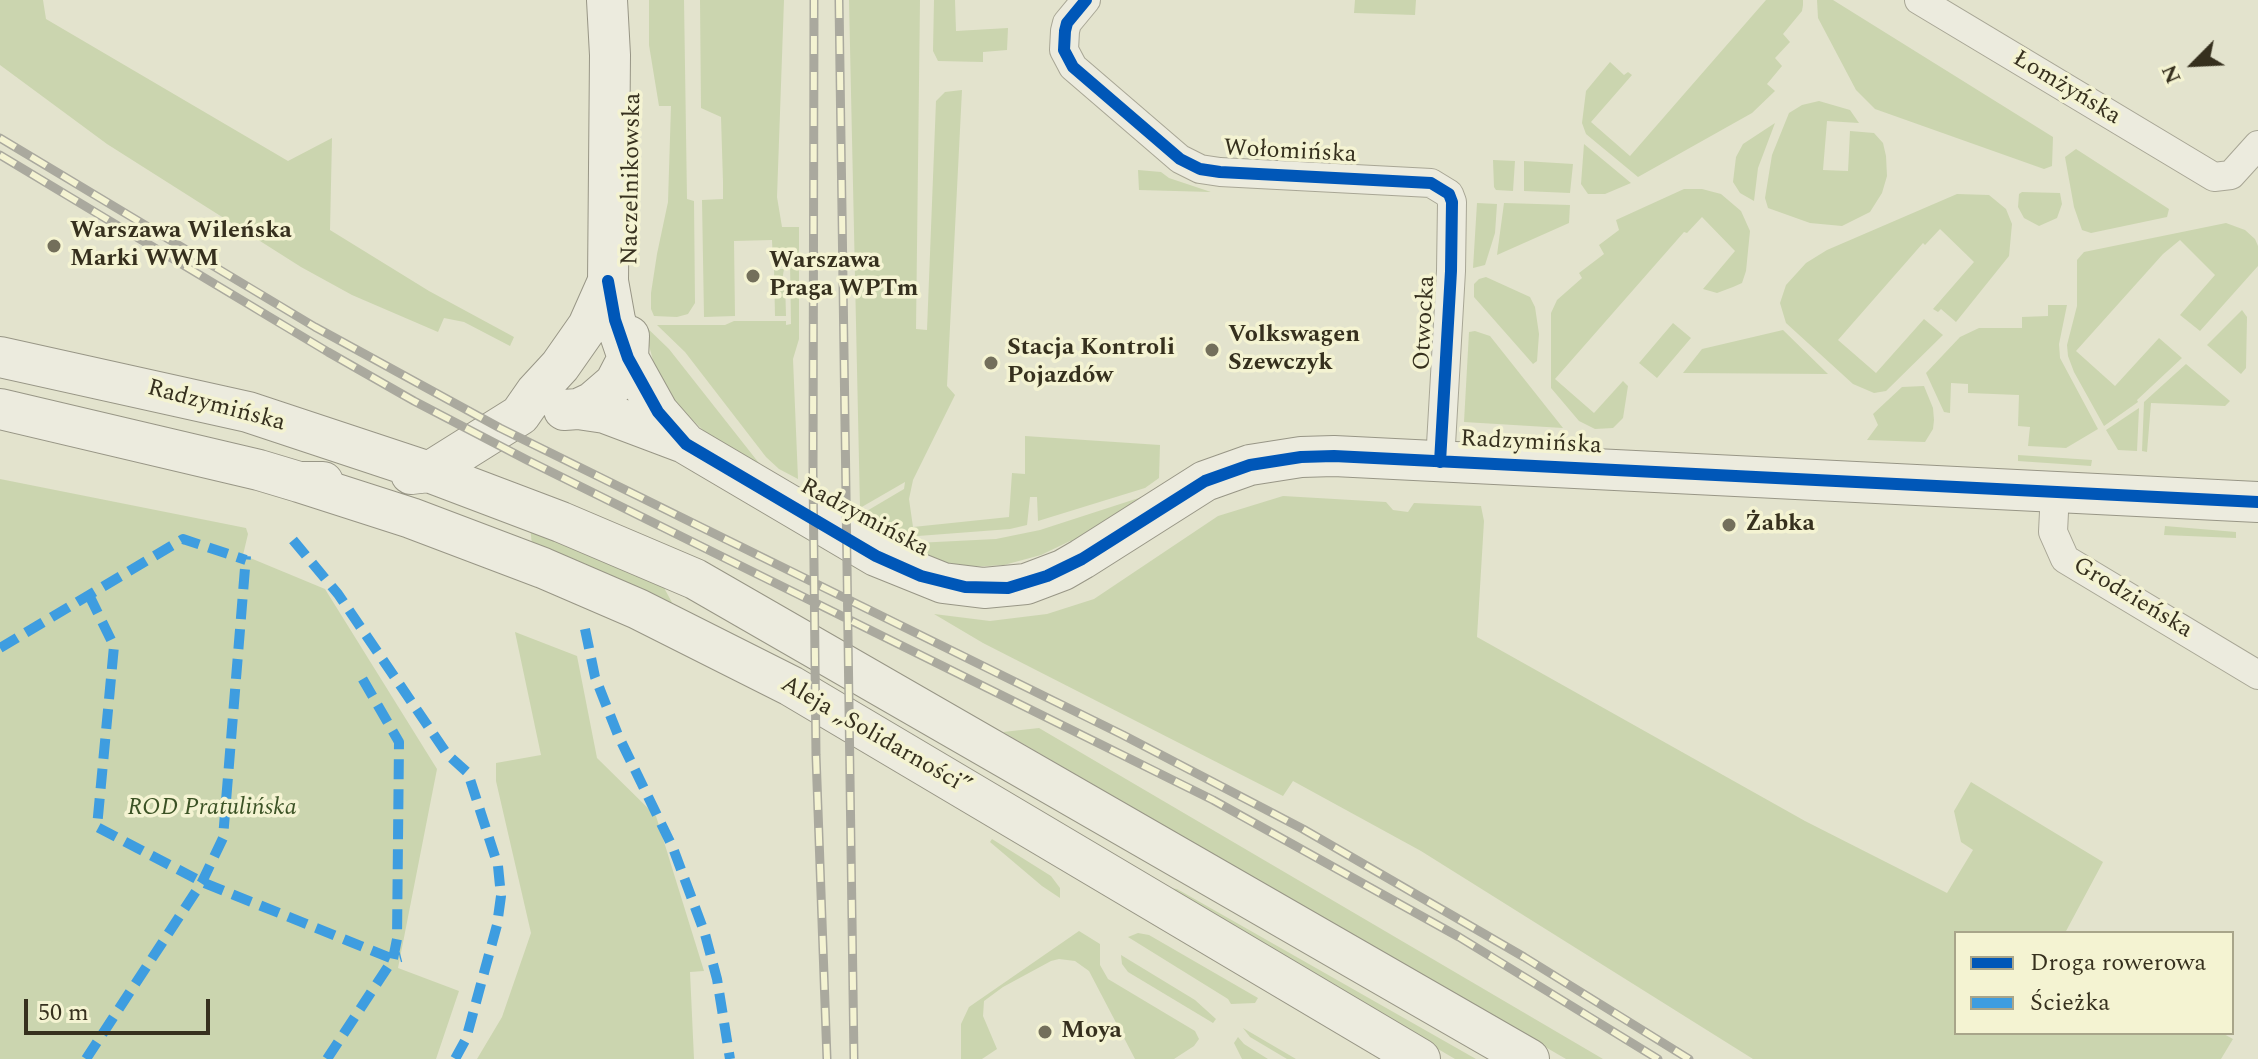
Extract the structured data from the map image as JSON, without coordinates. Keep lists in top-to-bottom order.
{
  "streets": {
    "main road": ["Naczelnikowska", "Radzymińska", "Aleja „Solidarności”"],
    "street": [
      "Łomżyńska",
      "Wołomińska",
      "Otwocka",
      "Grodzieńska"
    ]
  },
  "crossings": [
    ["Wołomińska", "Otwocka"],
    ["Naczelnikowska", "Radzymińska"],
    ["Otwocka", "Radzymińska"],
    ["Radzymińska", "Grodzieńska"],
    ["Radzymińska", "Aleja „Solidarności”"]
  ],
  "parks": ["ROD Pratulińska"],
  "places": [
    "Warszawa Wileńska Marki WWM",
    "Warszawa Praga WPTm",
    "Volkswagen Szewczyk",
    "Stacja Kontroli Pojazdów",
    "Żabka",
    "Moya"
  ],
  "legend": ["Droga rowerowa", "Ścieżka"],
  "scale_bar": "50 m",
  "north": "bottom left"
}
